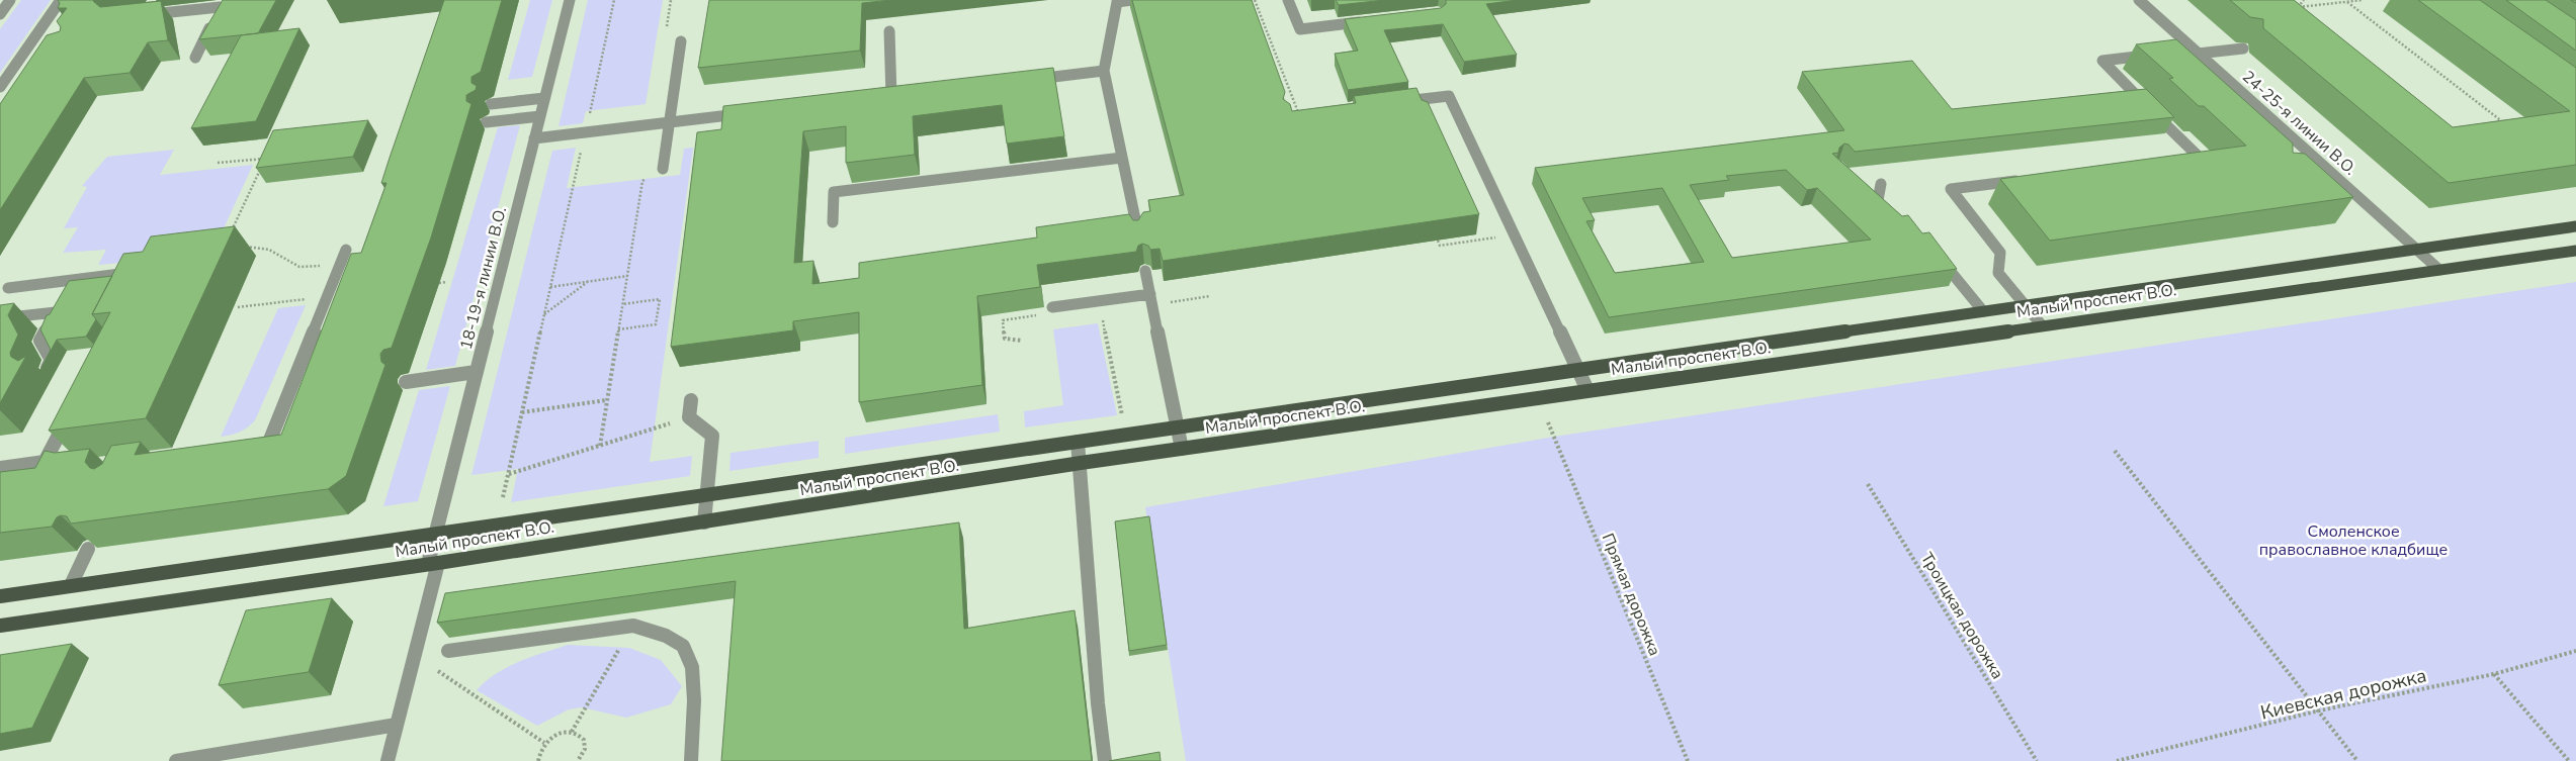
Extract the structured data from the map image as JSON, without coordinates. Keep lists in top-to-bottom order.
{
  "streets": {
    "main road": ["Малый проспект В.О."],
    "street": ["24-25-я линии В.О.", "18-19-я линии В.О."],
    "path": ["Прямая дорожка", "Троицкая дорожка", "Киевская дорожка"]
  },
  "crossings": [
    ["24-25-я линии В.О.", "Малый проспект В.О."],
    ["18-19-я линии В.О.", "Малый проспект В.О."]
  ],
  "parks": ["Смоленское православное кладбище"]
}
